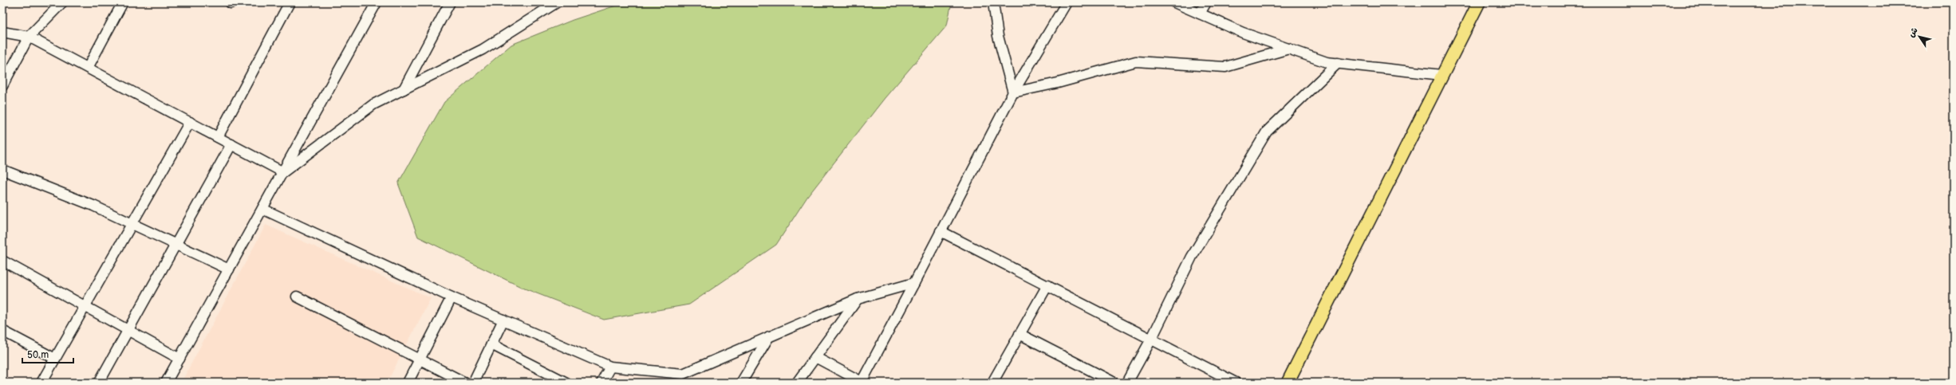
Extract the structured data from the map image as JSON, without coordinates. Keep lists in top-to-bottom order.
{
  "scale_bar": "50 m",
  "north": "top left"
}
